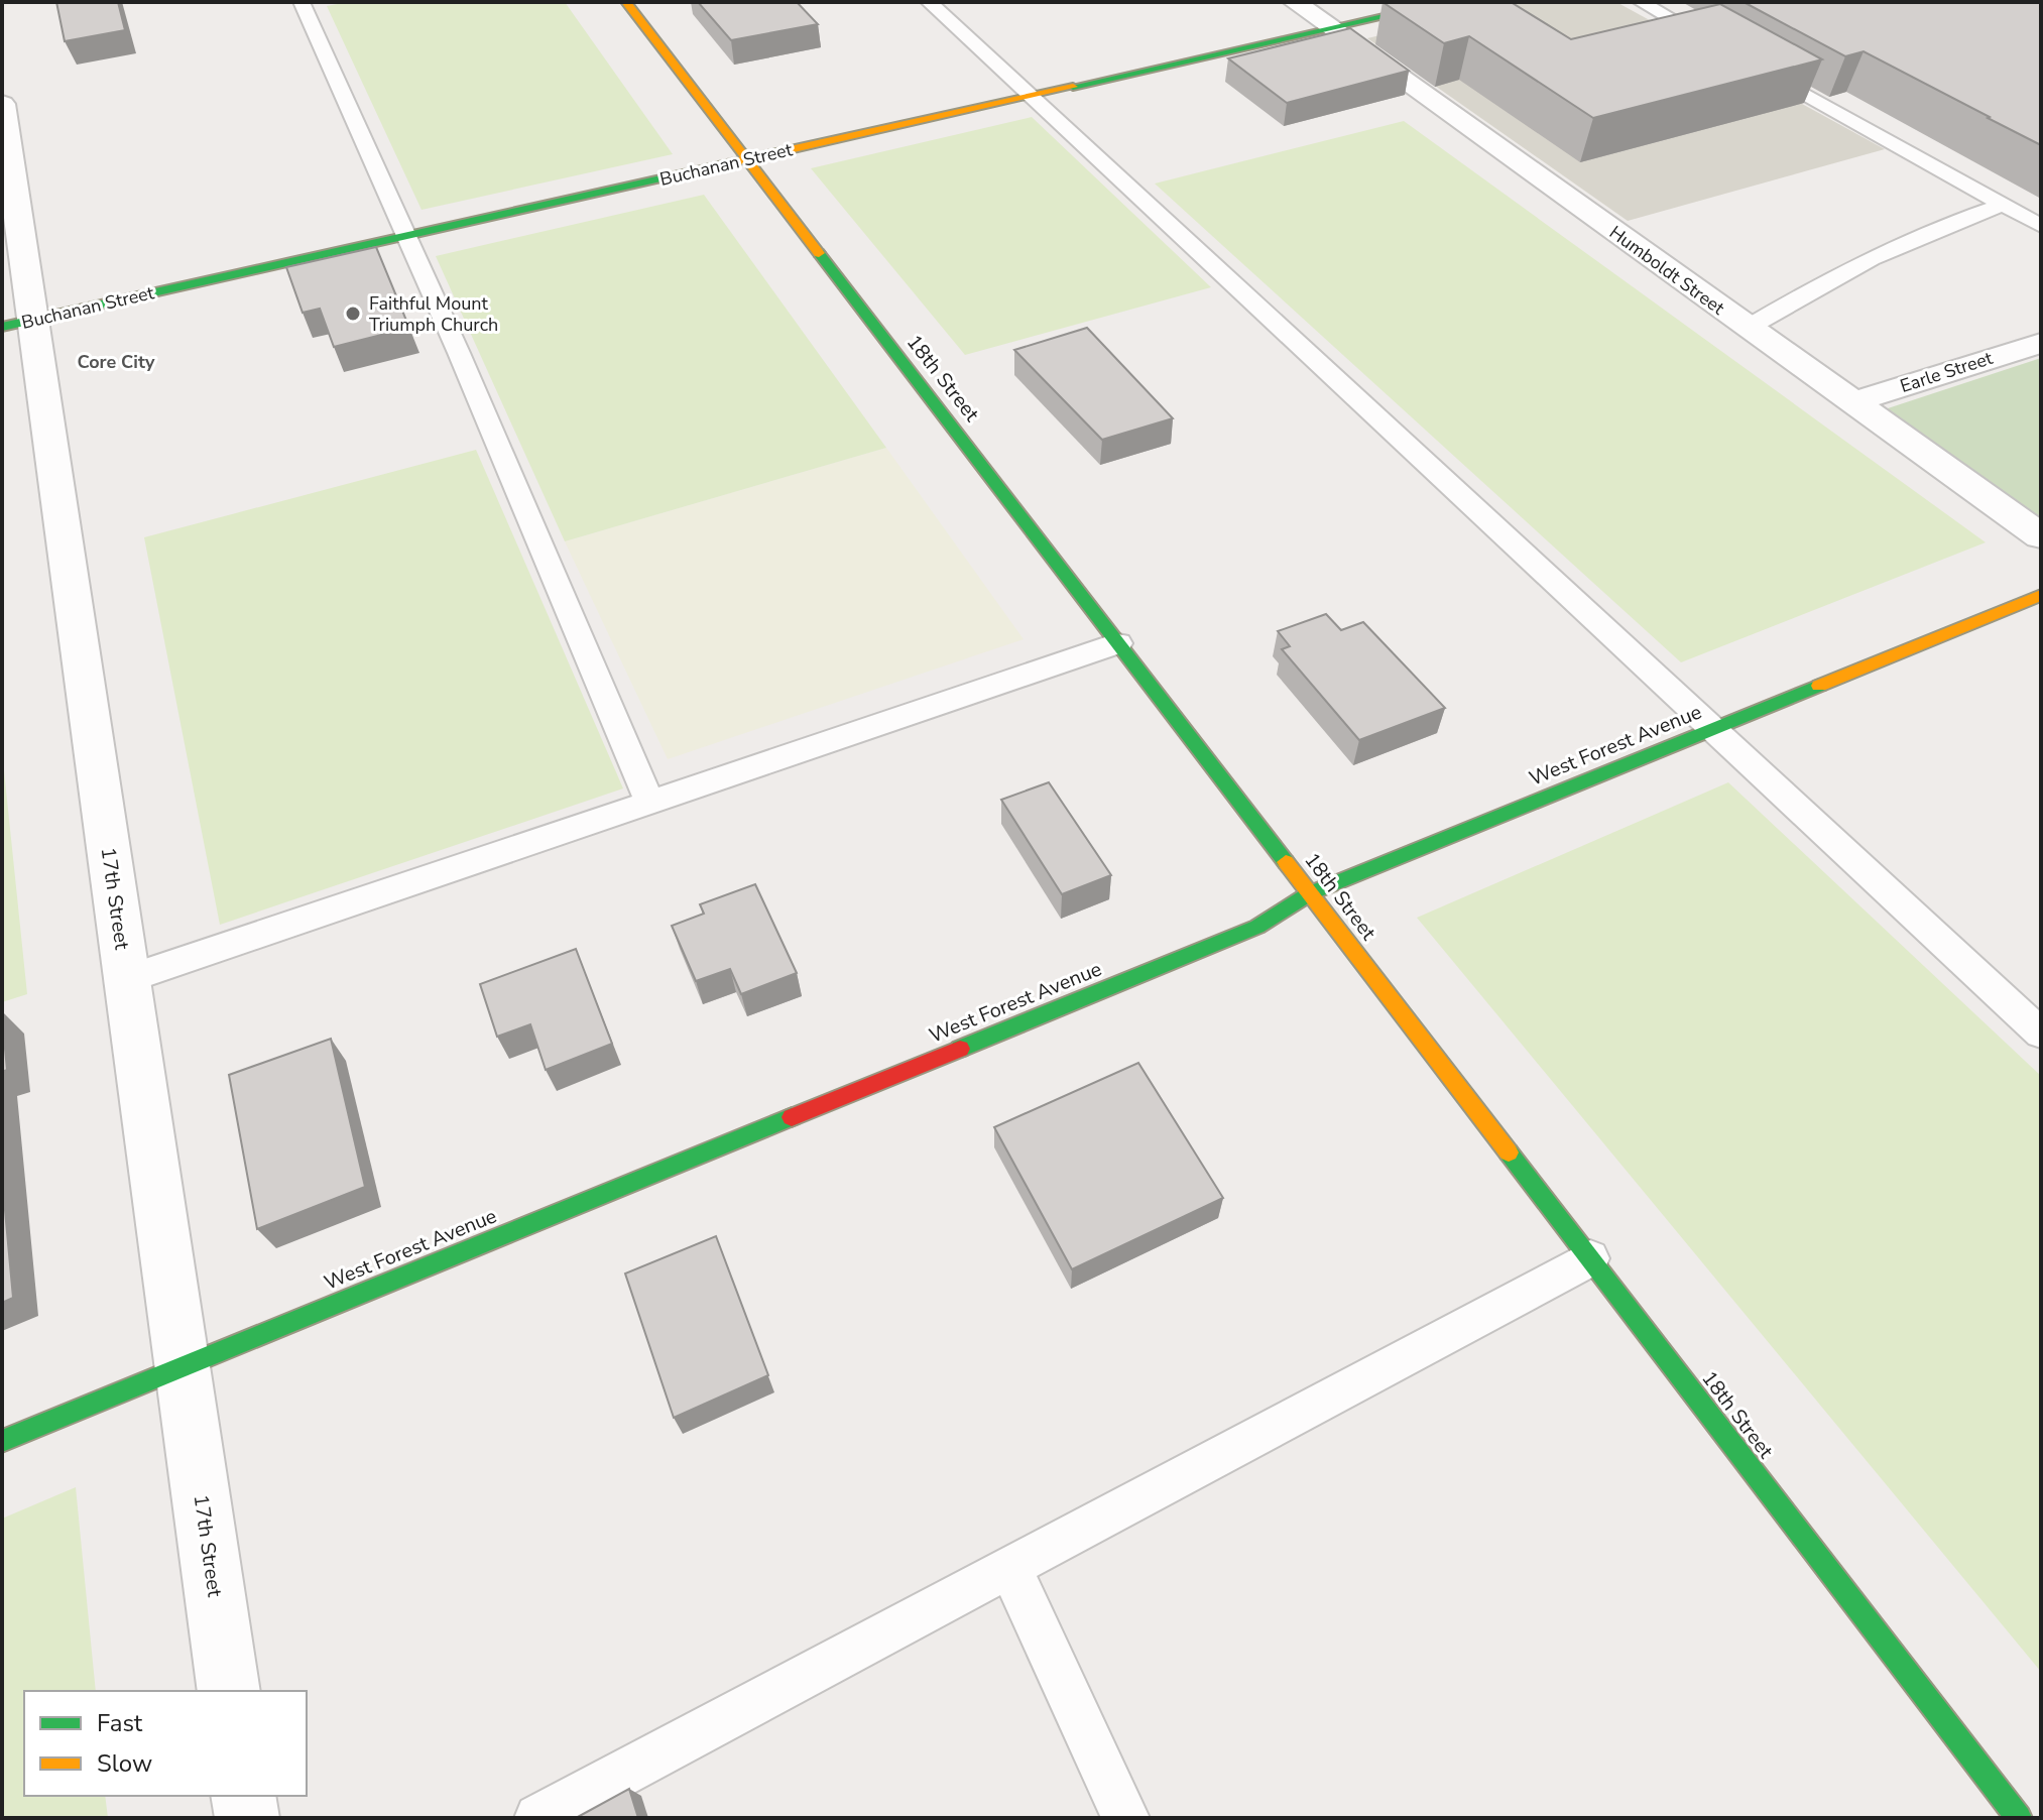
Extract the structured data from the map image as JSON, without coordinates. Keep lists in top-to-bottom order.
{
  "streets": {
    "street": [
      "Buchanan Street",
      "Humboldt Street",
      "Earle Street",
      "18th Street",
      "West Forest Avenue",
      "17th Street"
    ]
  },
  "crossings": [
    ["Buchanan Street", "Humboldt Street"],
    ["Buchanan Street", "18th Street"],
    ["Buchanan Street", "17th Street"],
    ["Humboldt Street", "Earle Street"],
    ["18th Street", "West Forest Avenue"],
    ["West Forest Avenue", "17th Street"]
  ],
  "districts": ["Core City"],
  "places": ["Faithful Mount Triumph Church"],
  "legend": ["Fast", "Slow"]
}
